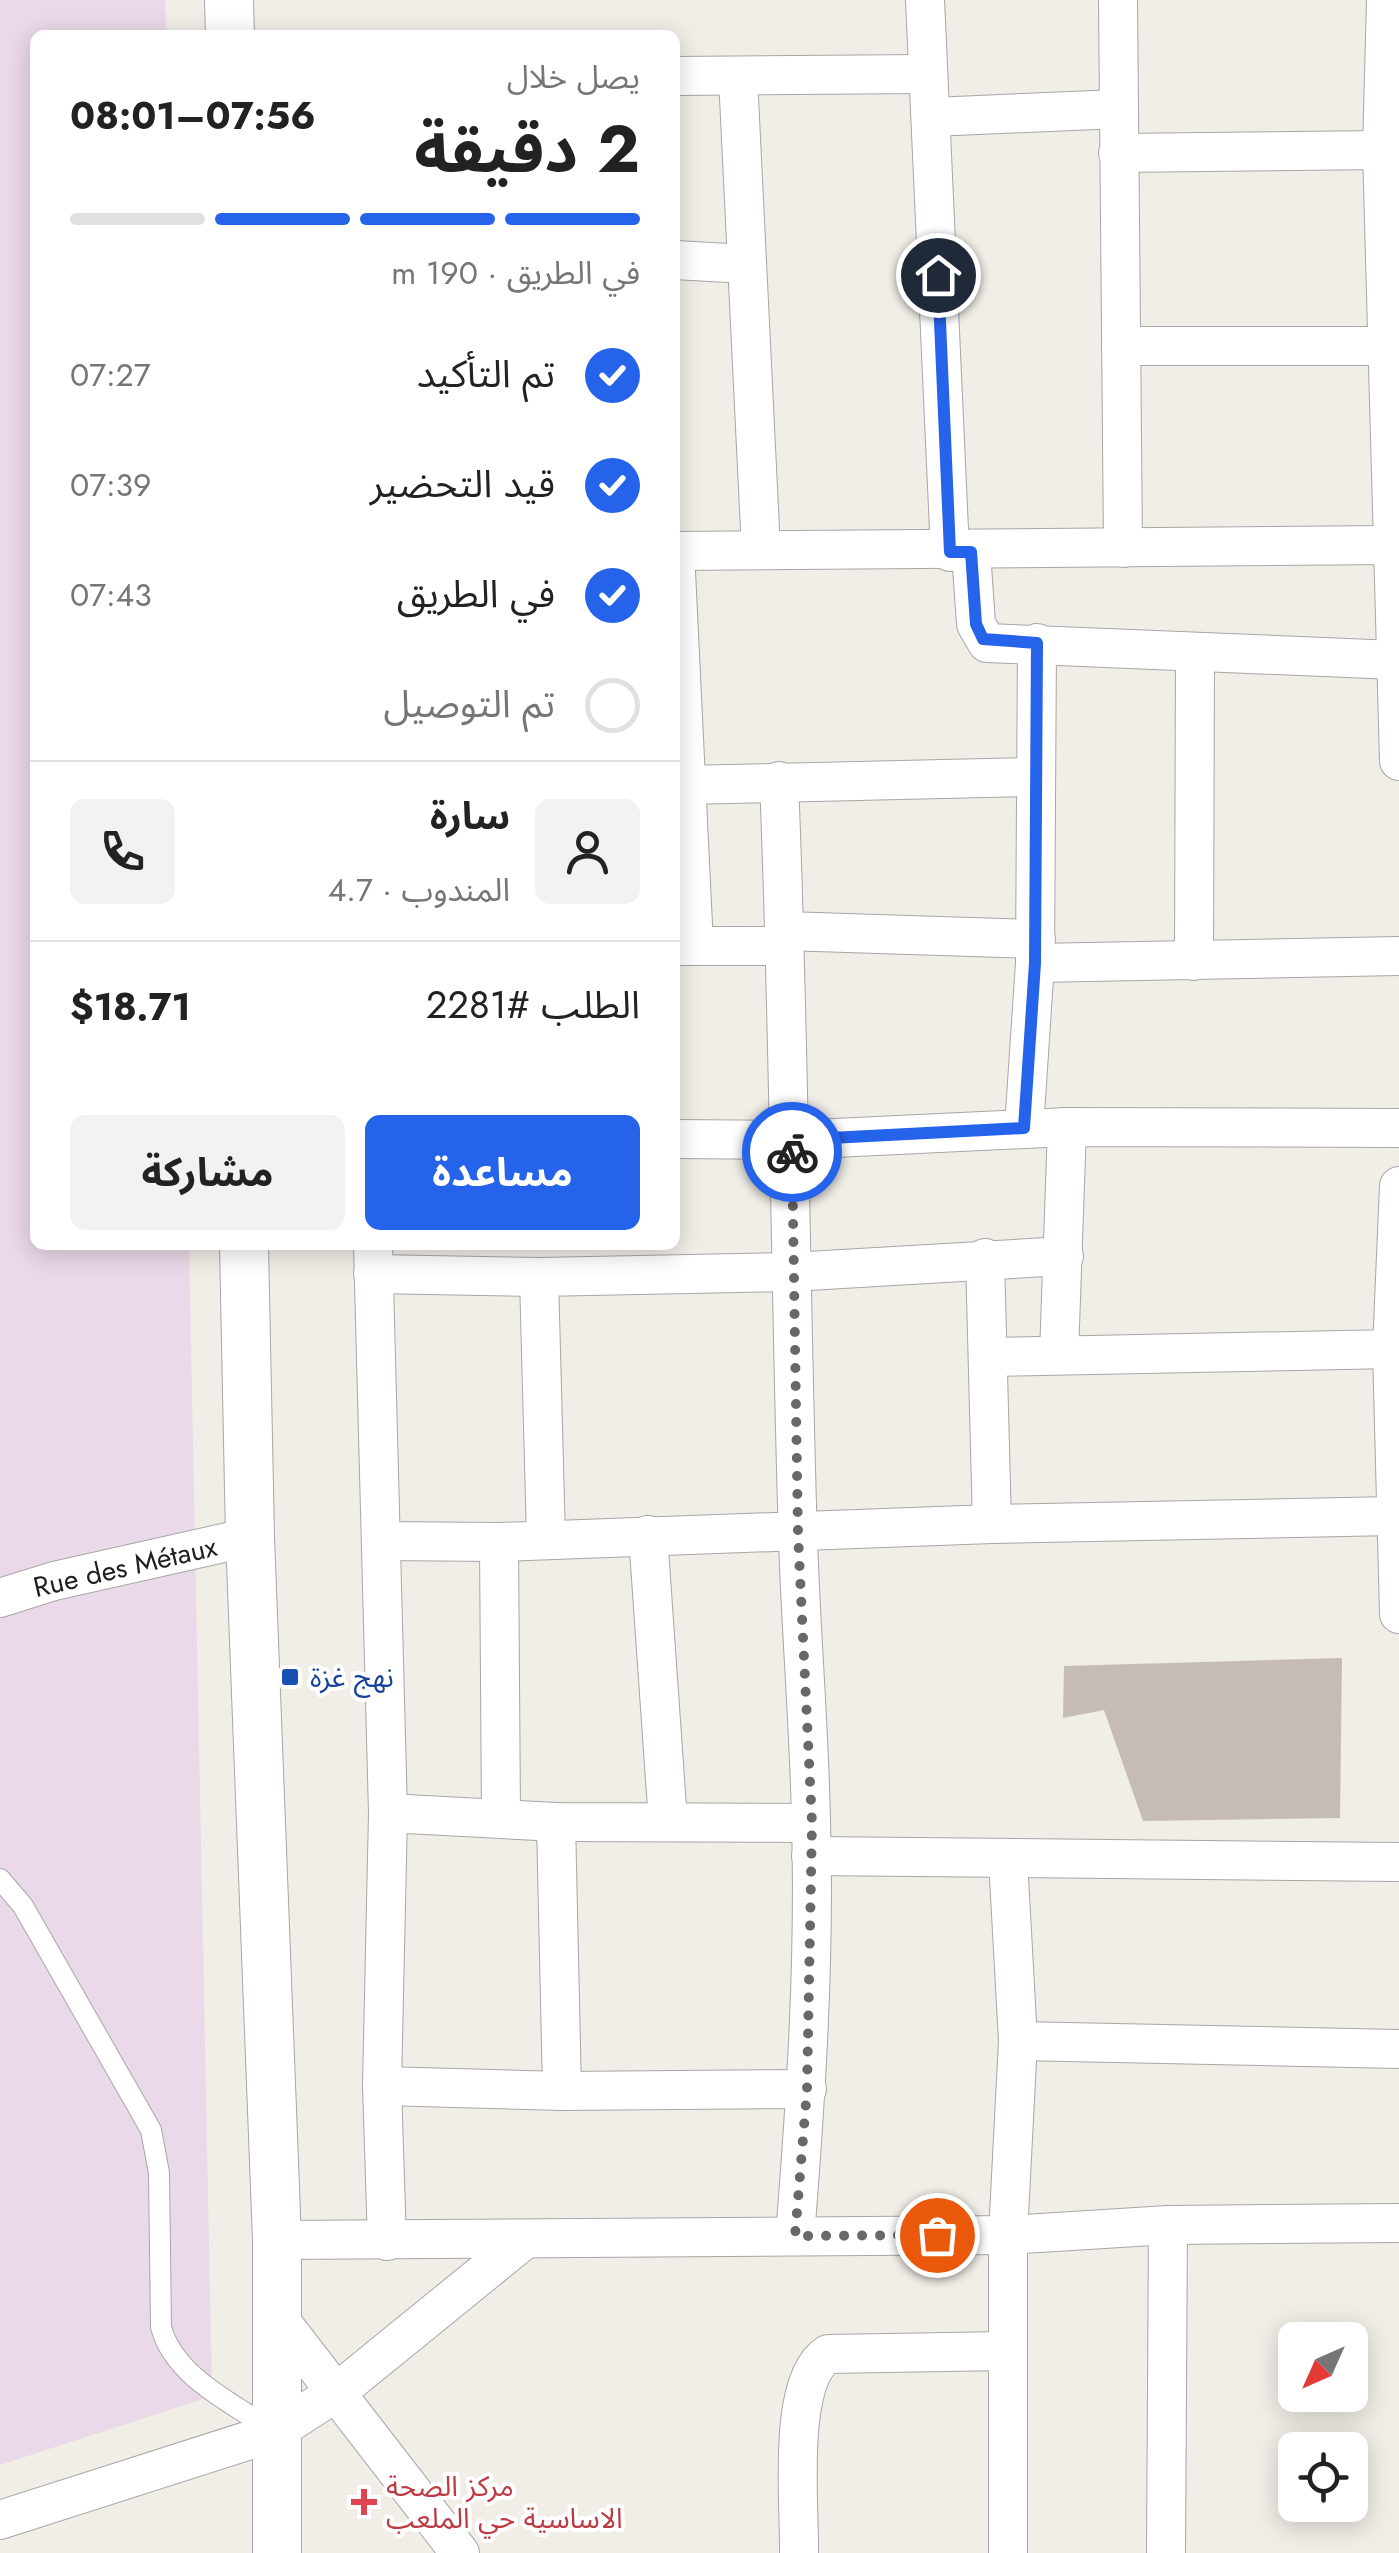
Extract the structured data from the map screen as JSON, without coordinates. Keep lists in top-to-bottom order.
{
  "streets": {
    "street": ["Rue des Métaux"]
  },
  "places": {
    "transit": ["نهج غزة"],
    "health": ["مركز الصحة الاساسية حي الملعب"]
  },
  "north": "bottom left",
  "page": {
    "heading": ["2 دقيقة", "يصل خلال", "07:56–08:01"],
    "panel": [
      "سارة",
      "المندوب · 4.7",
      "الطلب #2281",
      "$18.71"
    ],
    "bar": "في الطريق · 190 m",
    "list": [
      ["تم التأكيد", "07:27"],
      ["قيد التحضير", "07:39"],
      ["في الطريق", "07:43"],
      "تم التوصيل"
    ],
    "buttons": ["مساعدة", "مشاركة"]
  }
}
